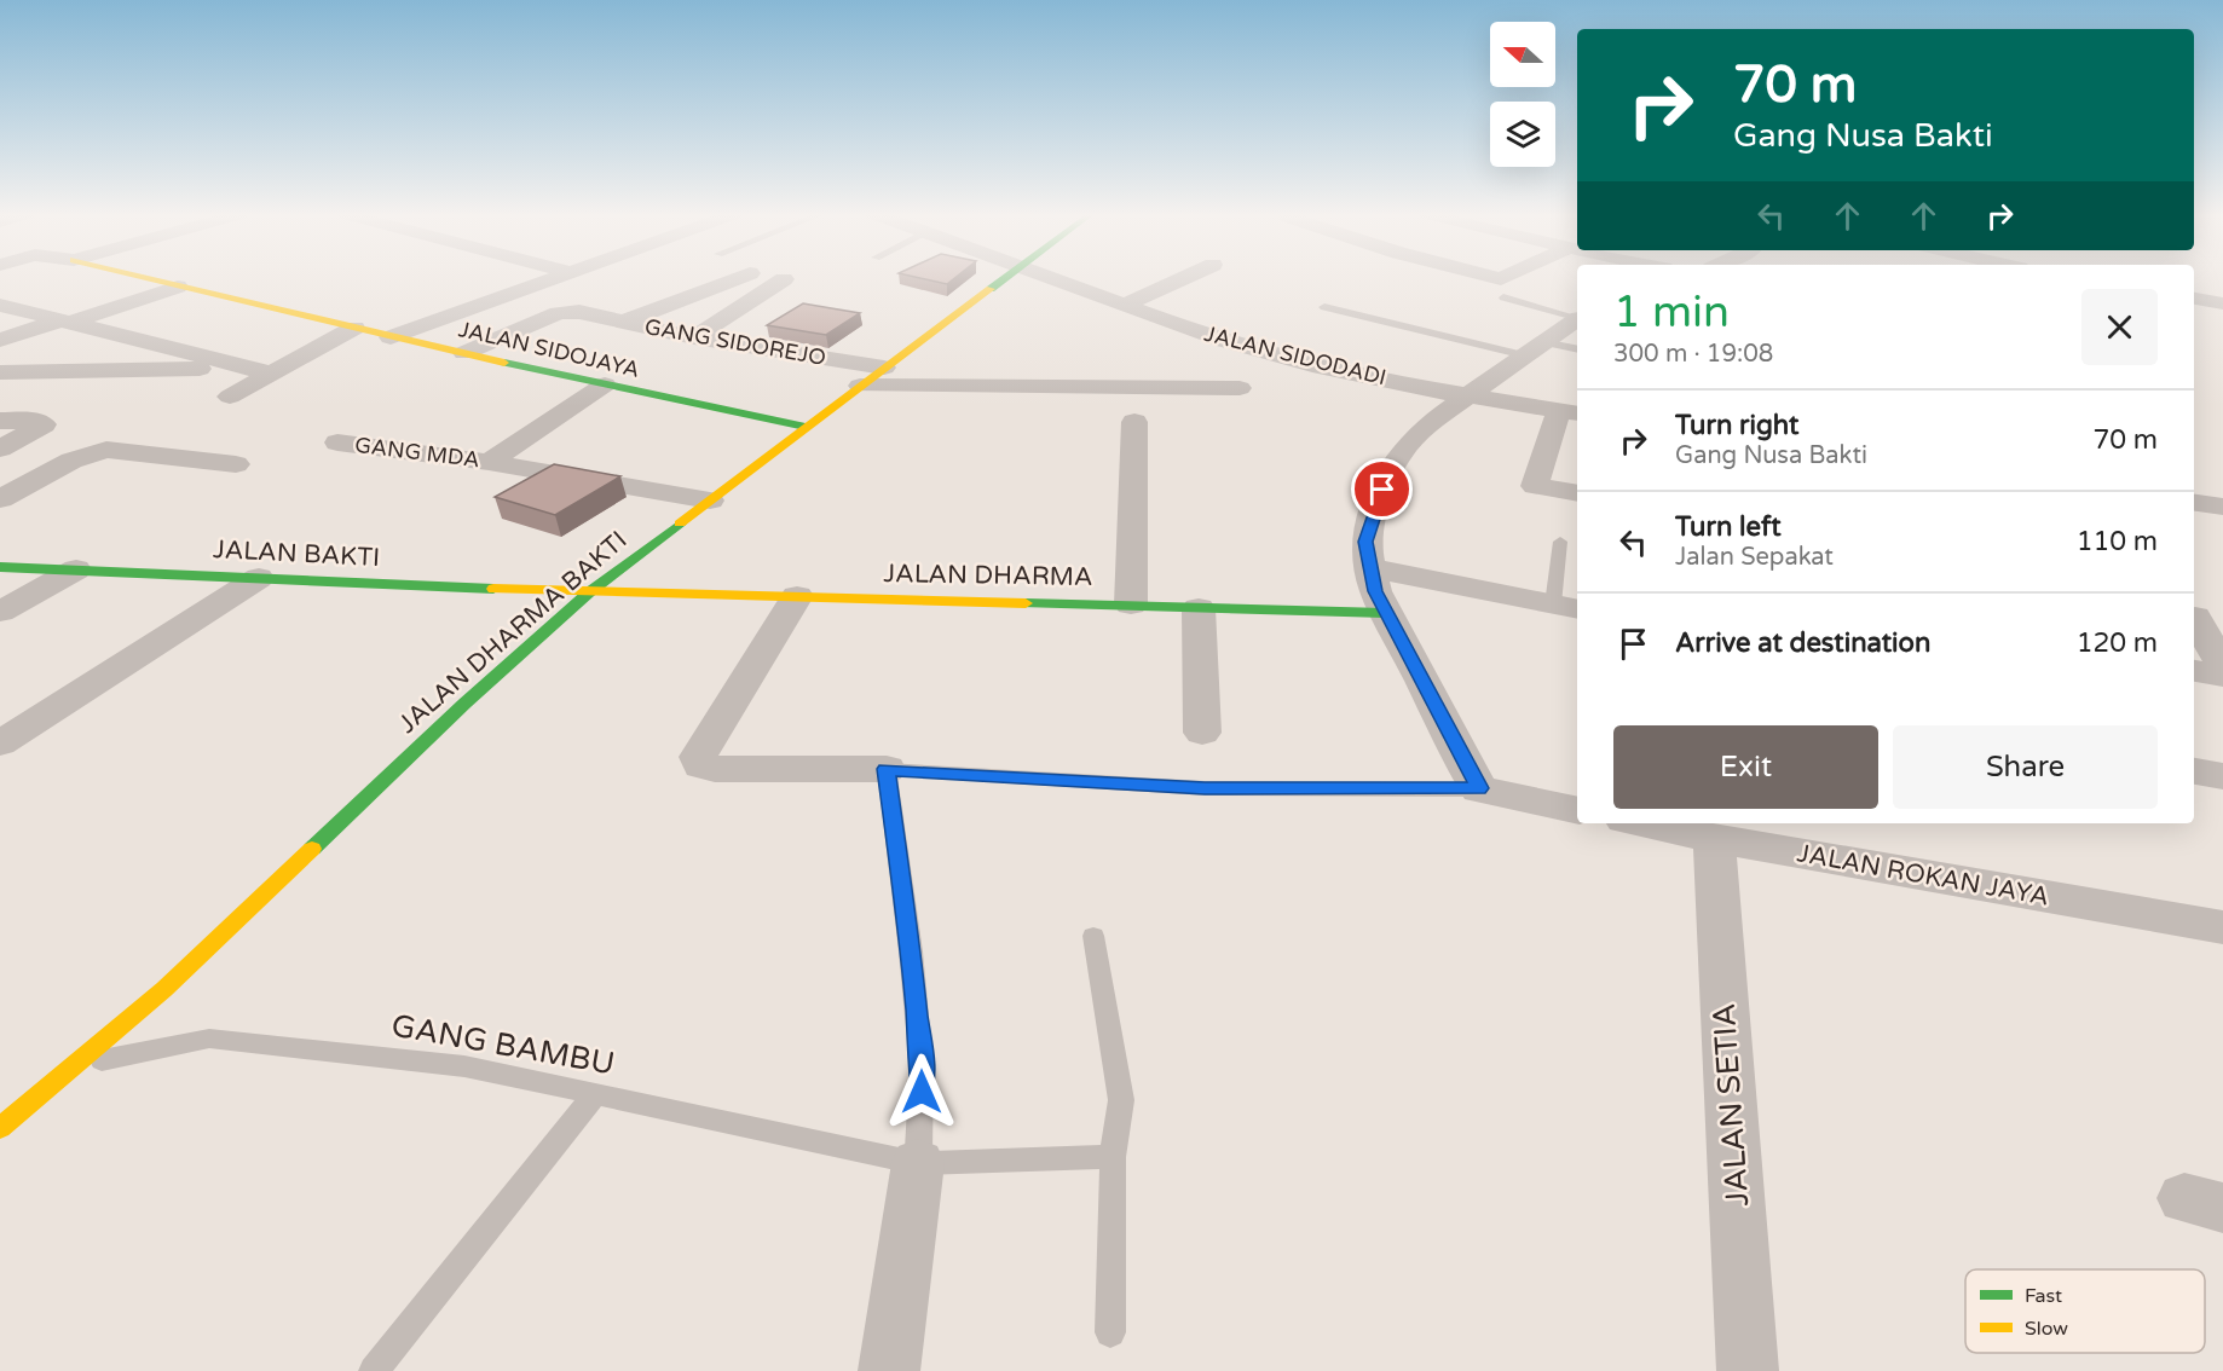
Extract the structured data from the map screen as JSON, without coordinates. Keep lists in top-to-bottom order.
{
  "streets": {
    "street": [
      "GANG SIDOREJO",
      "JALAN SIDOJAYA",
      "JALAN SIDODADI",
      "GANG MDA",
      "JALAN BAKTI",
      "JALAN DHARMA",
      "JALAN DHARMA BAKTI",
      "JALAN ROKAN JAYA",
      "JALAN SETIA"
    ],
    "lane": ["GANG BAMBU"]
  },
  "crossings": [
    ["GANG SIDOREJO", "JALAN SIDOJAYA"],
    ["GANG SIDOREJO", "JALAN DHARMA BAKTI"],
    ["JALAN SIDOJAYA", "GANG MDA"],
    ["JALAN SIDOJAYA", "JALAN DHARMA BAKTI"],
    ["JALAN BAKTI", "JALAN DHARMA"],
    ["JALAN BAKTI", "JALAN DHARMA BAKTI"],
    ["JALAN DHARMA", "JALAN DHARMA BAKTI"],
    ["JALAN DHARMA BAKTI", "GANG BAMBU"],
    ["JALAN ROKAN JAYA", "JALAN SETIA"]
  ],
  "legend": ["Fast", "Slow"],
  "north": "left",
  "page": {
    "turn": ["70 m", "Gang Nusa Bakti"],
    "heading": ["1 min", "300 m · 19:08"],
    "list": [
      {
        "name": "Turn right",
        "note": "Gang Nusa Bakti",
        "value": "70 m"
      },
      {
        "name": "Turn left",
        "note": "Jalan Sepakat",
        "value": "110 m"
      },
      {
        "name": "Arrive at destination",
        "value": "120 m"
      }
    ],
    "buttons": ["Exit", "Share"]
  }
}
